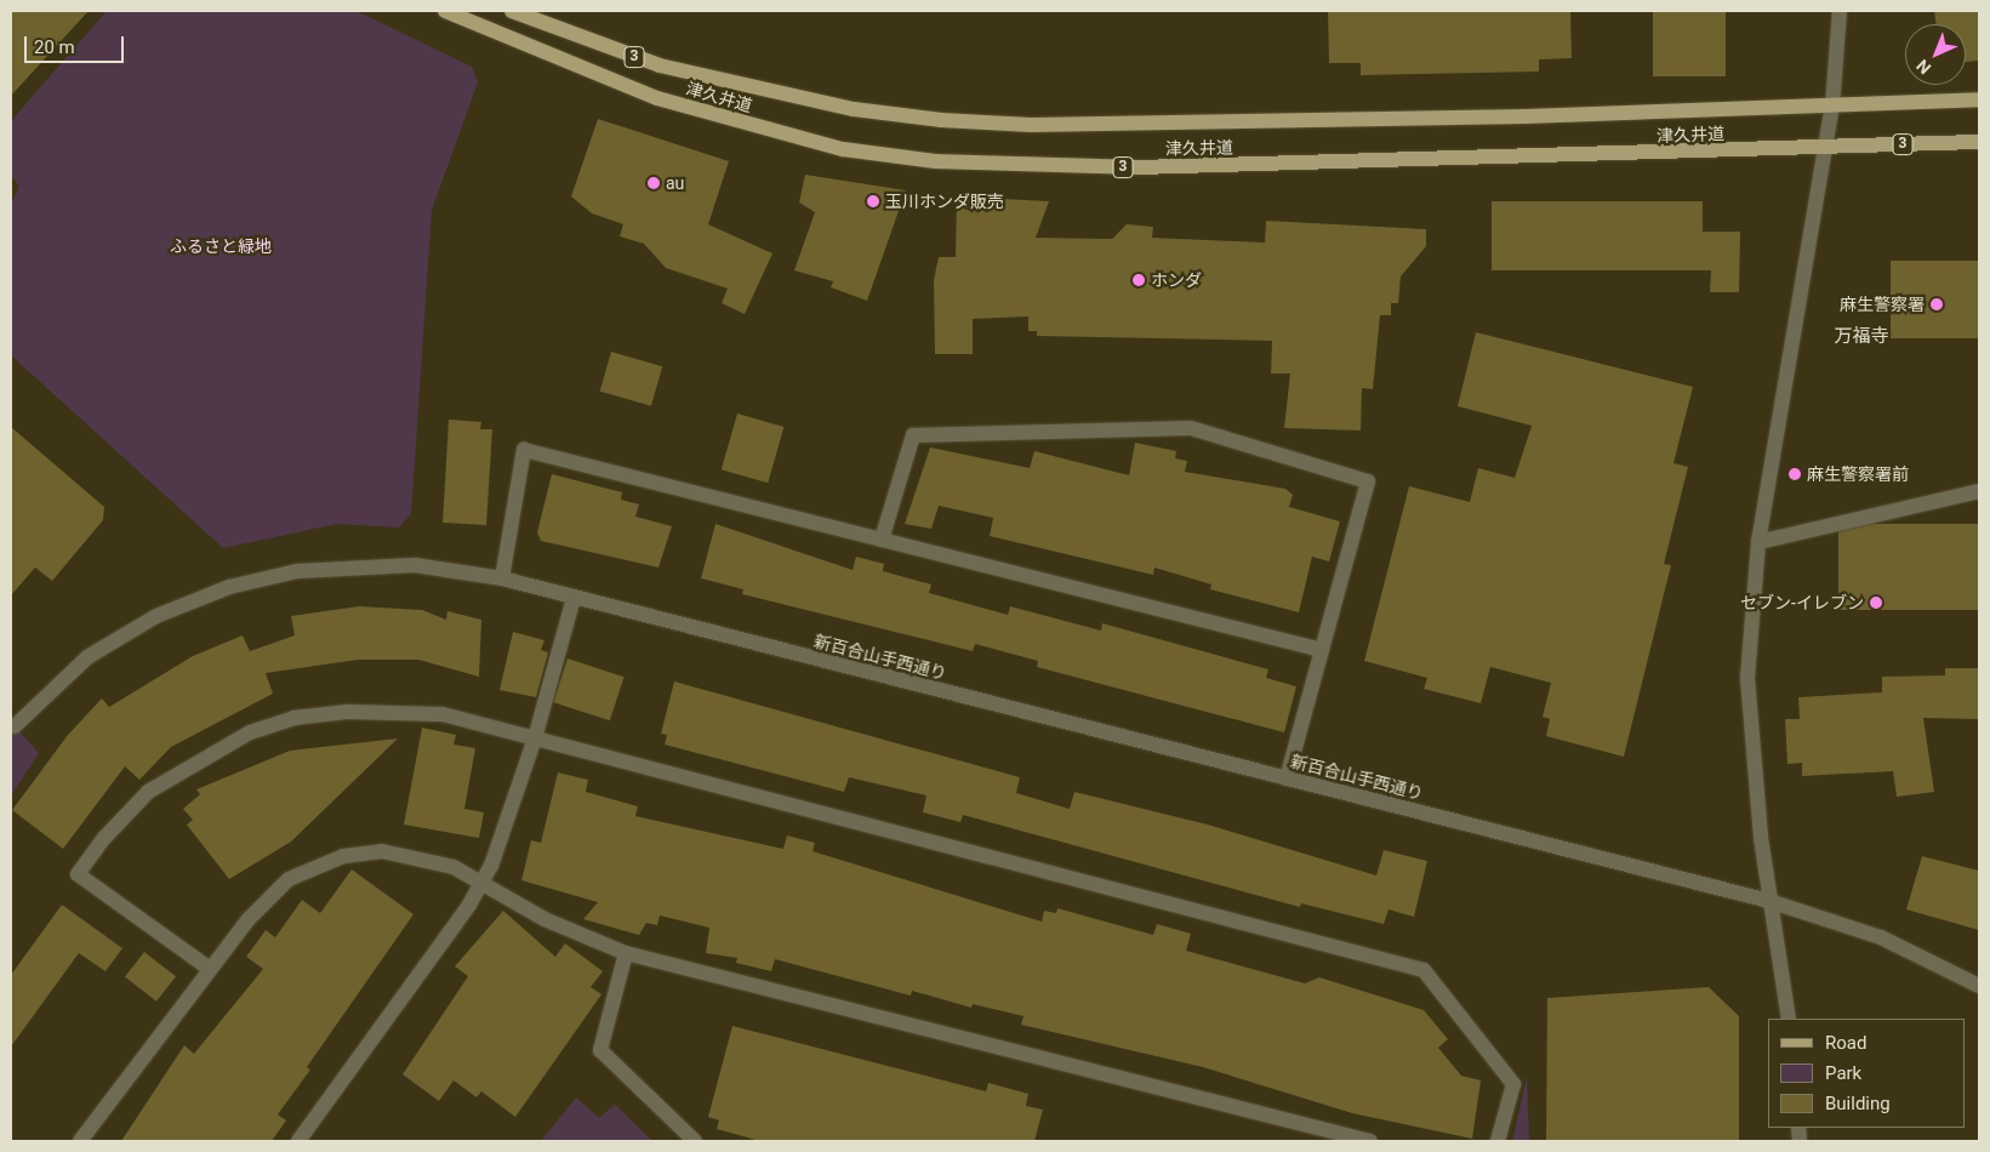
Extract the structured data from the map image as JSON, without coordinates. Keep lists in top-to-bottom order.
{
  "streets": {
    "main road": ["3", "津久井道"],
    "street": ["新百合山手西通り"]
  },
  "districts": ["万福寺"],
  "parks": ["ふるさと緑地"],
  "places": [
    "au",
    "玉川ホンダ販売",
    "ホンダ",
    "麻生警察署",
    "麻生警察署前",
    "セブン-イレブン"
  ],
  "legend": ["Road", "Park", "Building"],
  "scale_bar": "20 m",
  "north": "bottom left"
}
